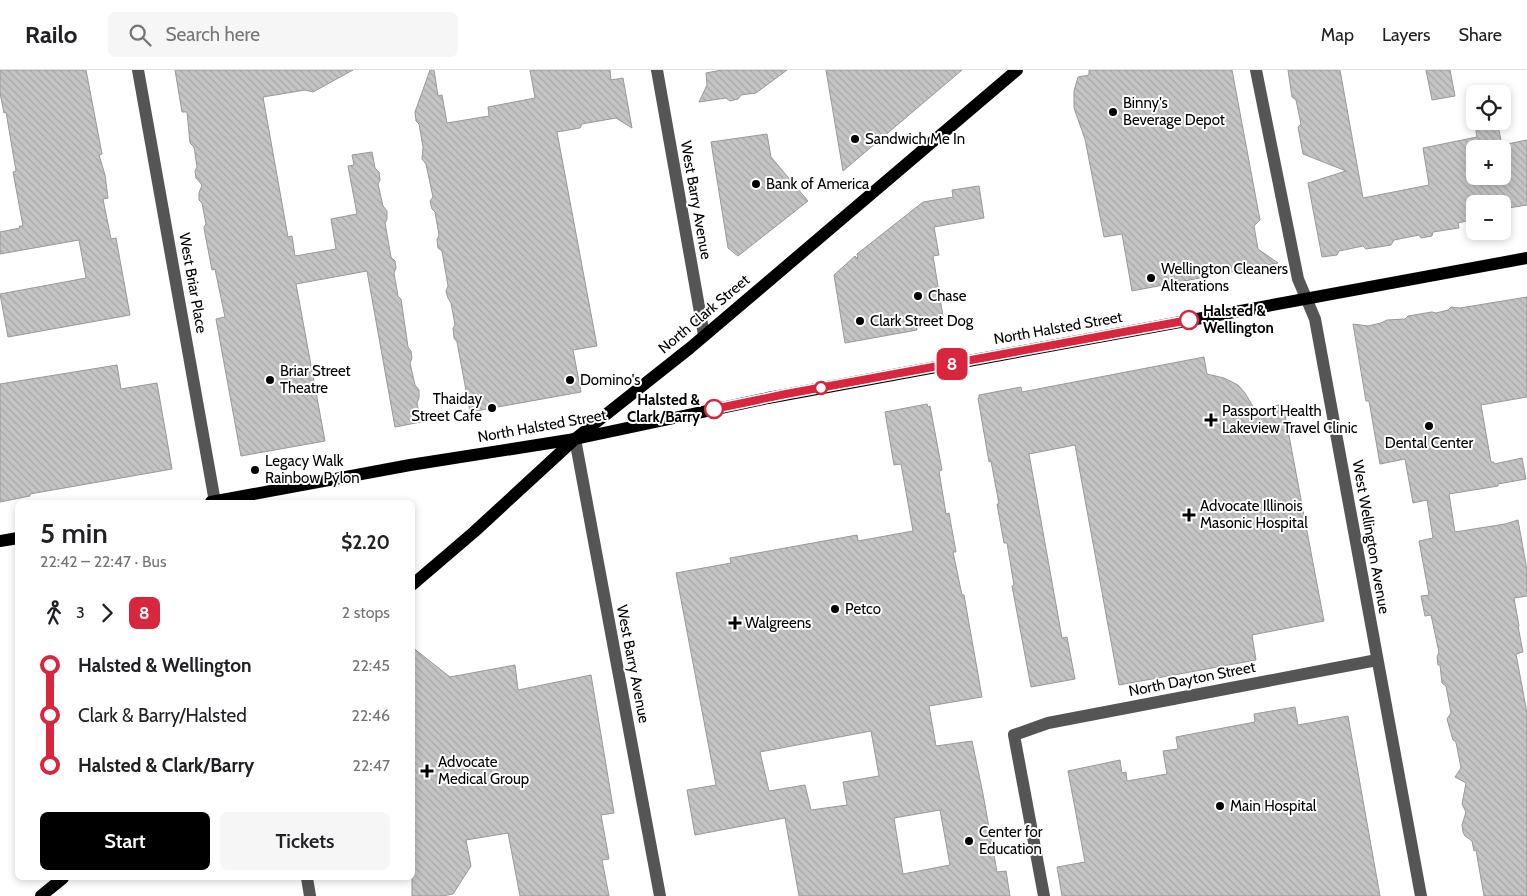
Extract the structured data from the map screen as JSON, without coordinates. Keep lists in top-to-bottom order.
{
  "streets": {
    "main road": ["North Clark Street", "North Halsted Street"],
    "street": [
      "West Barry Avenue",
      "West Briar Place",
      "West Wellington Avenue",
      "North Dayton Street"
    ]
  },
  "crossings": [
    ["West Barry Avenue", "North Clark Street"],
    ["West Barry Avenue", "North Halsted Street"],
    ["North Clark Street", "North Halsted Street"],
    ["North Halsted Street", "West Wellington Avenue"],
    ["West Wellington Avenue", "North Dayton Street"]
  ],
  "places": {
    "other": [
      "Binny's Beverage Depot",
      "Sandwich Me In",
      "Bank of America",
      "Wellington Cleaners Alterations",
      "Chase",
      "Halsted & Wellington",
      "Clark Street Dog",
      "Briar Street Theatre",
      "Domino's",
      "Thaiday Street Cafe",
      "Halsted & Clark/Barry",
      "Dental Center",
      "Legacy Walk Rainbow Pylon",
      "Petco",
      "Main Hospital",
      "Center for Education"
    ],
    "health": [
      "Passport Health Lakeview Travel Clinic",
      "Advocate Illinois Masonic Hospital",
      "Walgreens",
      "Advocate Medical Group"
    ]
  },
  "lines": ["bus line 8"],
  "page": {
    "header": "Railo",
    "search": "Search here",
    "nav": ["Map", "Layers", "Share"],
    "on_map": "8",
    "map_buttons": ["+", "−"],
    "heading": ["5 min", "22:42 – 22:47 · Bus", "$2.20"],
    "legs": ["3", "8", "2 stops"],
    "list": [
      {
        "name": "Halsted & Wellington",
        "value": "22:45"
      },
      {
        "name": "Clark & Barry/Halsted",
        "value": "22:46"
      },
      {
        "name": "Halsted & Clark/Barry",
        "value": "22:47"
      }
    ],
    "buttons": ["Start", "Tickets"]
  }
}
